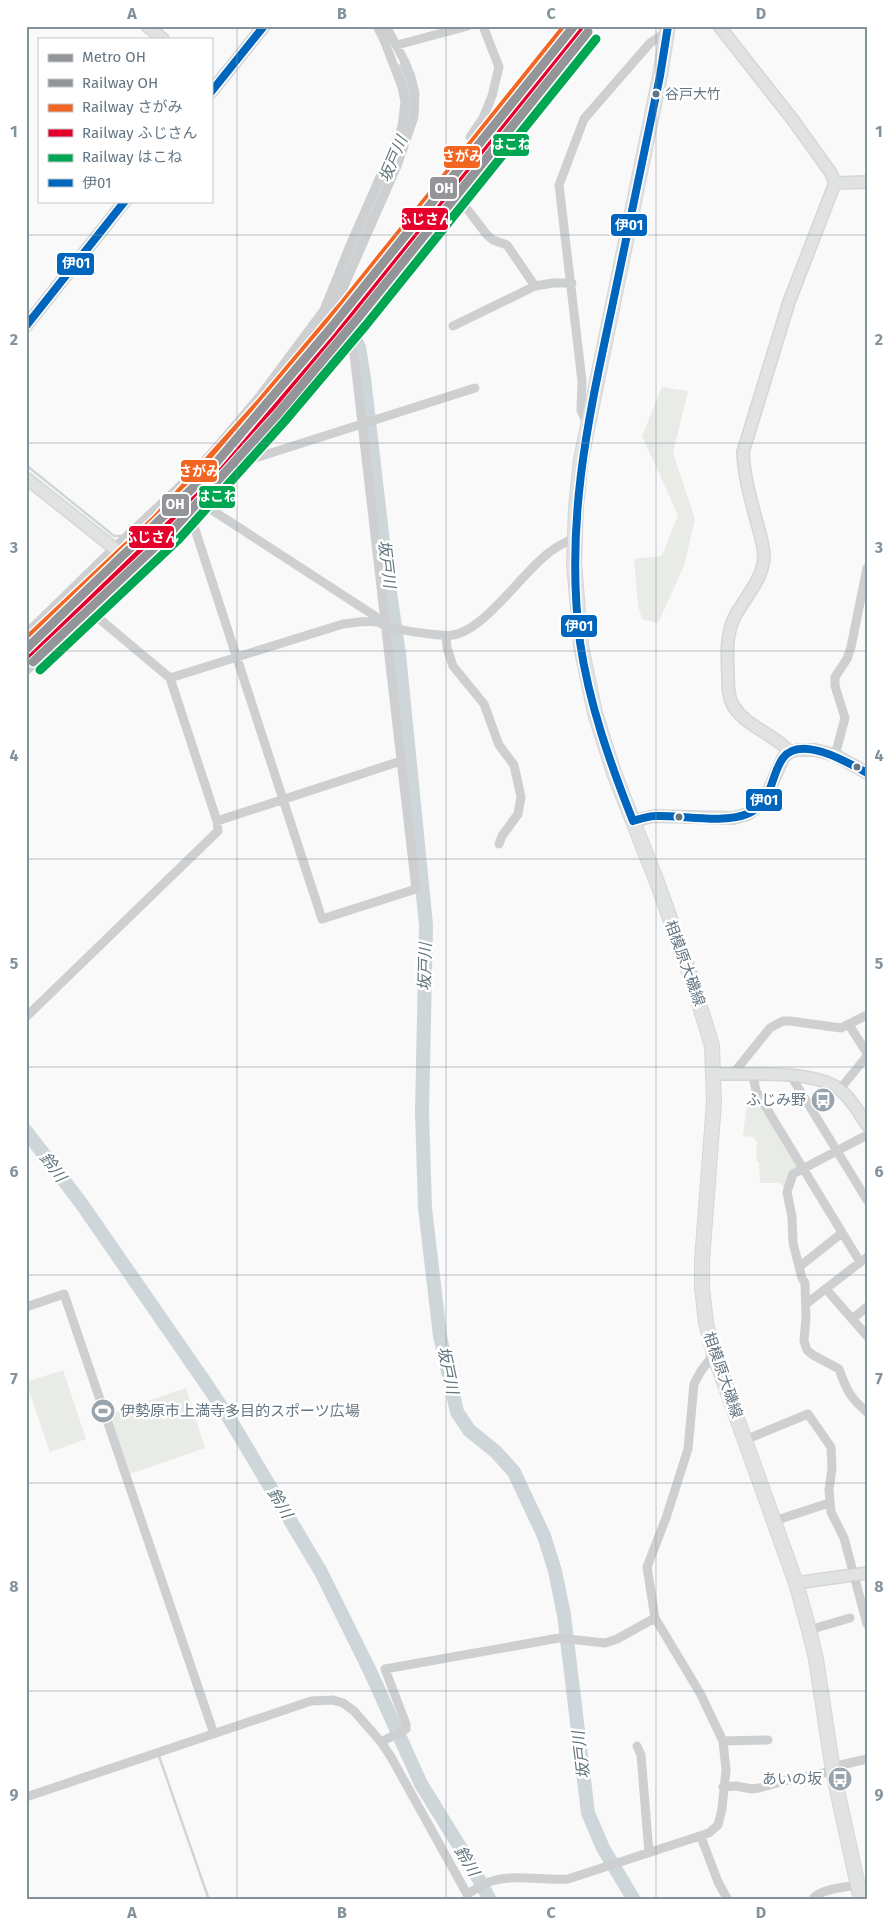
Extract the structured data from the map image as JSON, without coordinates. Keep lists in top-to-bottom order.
{
  "streets": {
    "main road": ["相模原大磯線"]
  },
  "water": ["坂戸川", "鈴川"],
  "places": {
    "other": ["谷戸大竹"],
    "bus stop": ["ふじみ野", "あいの坂"],
    "sports": ["伊勢原市上満寺多目的スポーツ広場"]
  },
  "lines": [
    "metro line OH",
    "rail line さがみ",
    "rail line ふじさん",
    "transit line 伊01",
    "rail line OH",
    "rail line はこね"
  ],
  "legend": [
    "Metro OH",
    "Railway OH",
    "Railway さがみ",
    "Railway ふじさん",
    "Railway はこね",
    "伊01"
  ],
  "grid": {
    "columns": [
      "A",
      "B",
      "C",
      "D"
    ],
    "rows": [
      "1",
      "2",
      "3",
      "4",
      "5",
      "6",
      "7",
      "8",
      "9"
    ]
  }
}
